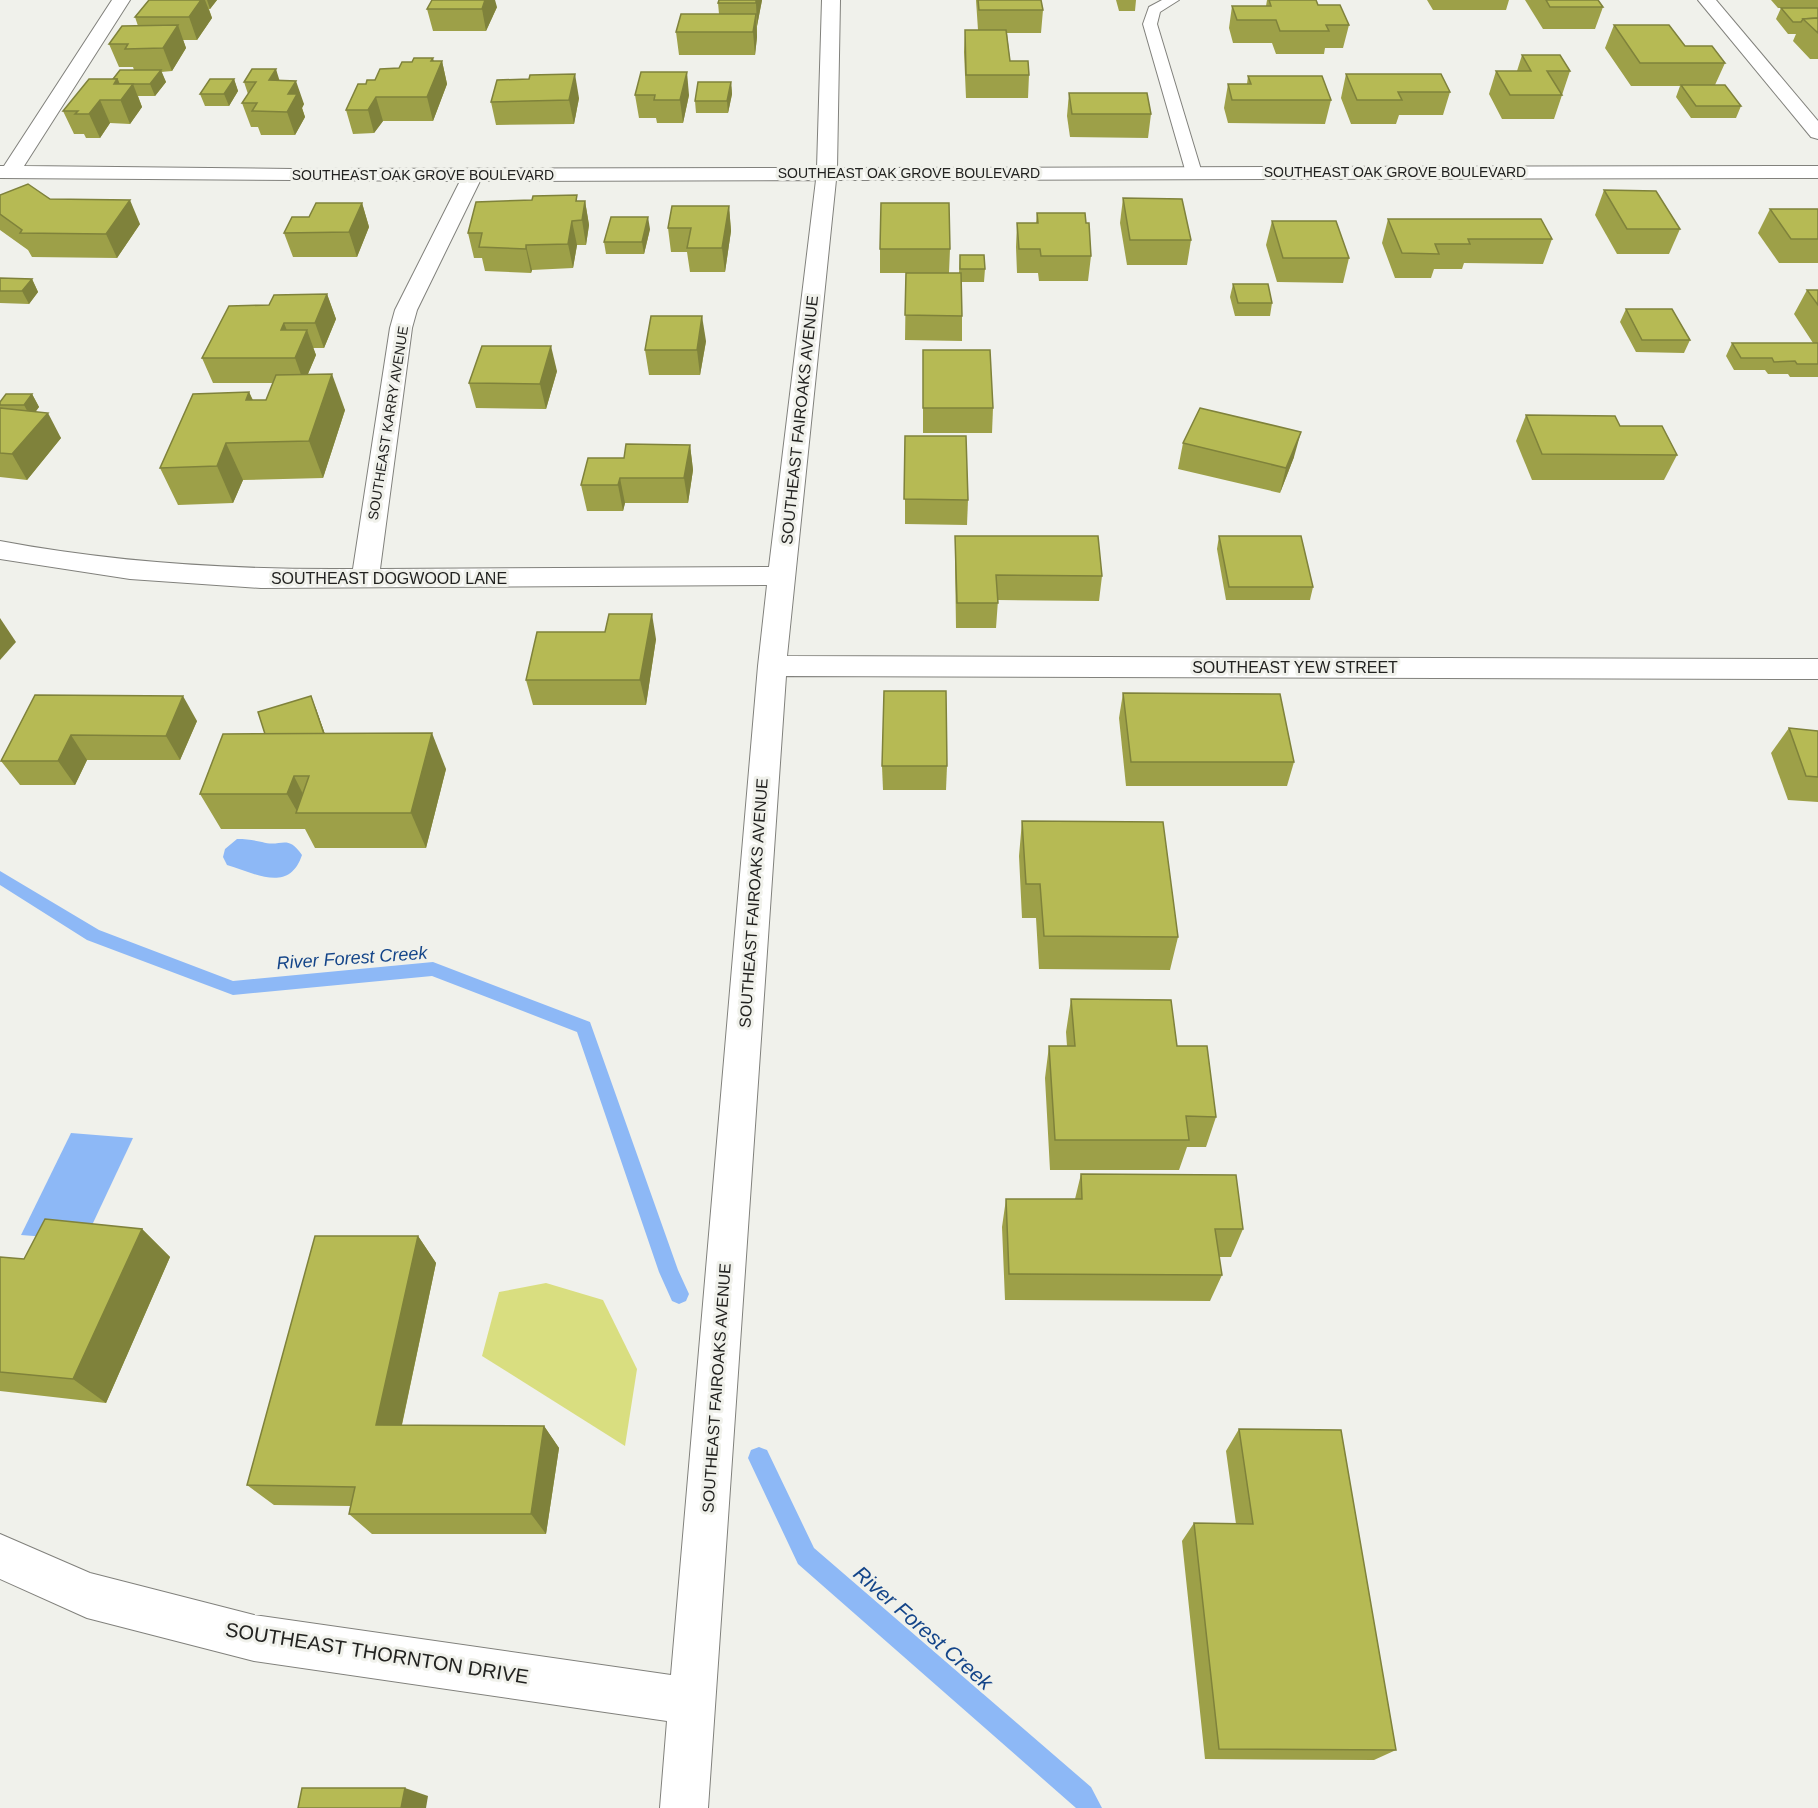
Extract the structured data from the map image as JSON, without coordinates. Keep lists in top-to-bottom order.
{
  "streets": {
    "street": [
      "SOUTHEAST OAK GROVE BOULEVARD",
      "SOUTHEAST FAIROAKS AVENUE",
      "SOUTHEAST KARRY AVENUE",
      "SOUTHEAST DOGWOOD LANE",
      "SOUTHEAST YEW STREET",
      "SOUTHEAST THORNTON DRIVE"
    ]
  },
  "crossings": [
    ["SOUTHEAST OAK GROVE BOULEVARD", "SOUTHEAST FAIROAKS AVENUE"],
    ["SOUTHEAST OAK GROVE BOULEVARD", "SOUTHEAST KARRY AVENUE"],
    ["SOUTHEAST FAIROAKS AVENUE", "SOUTHEAST DOGWOOD LANE"],
    ["SOUTHEAST FAIROAKS AVENUE", "SOUTHEAST YEW STREET"],
    ["SOUTHEAST FAIROAKS AVENUE", "SOUTHEAST THORNTON DRIVE"],
    ["SOUTHEAST KARRY AVENUE", "SOUTHEAST DOGWOOD LANE"]
  ],
  "water": ["River Forest Creek"]
}
